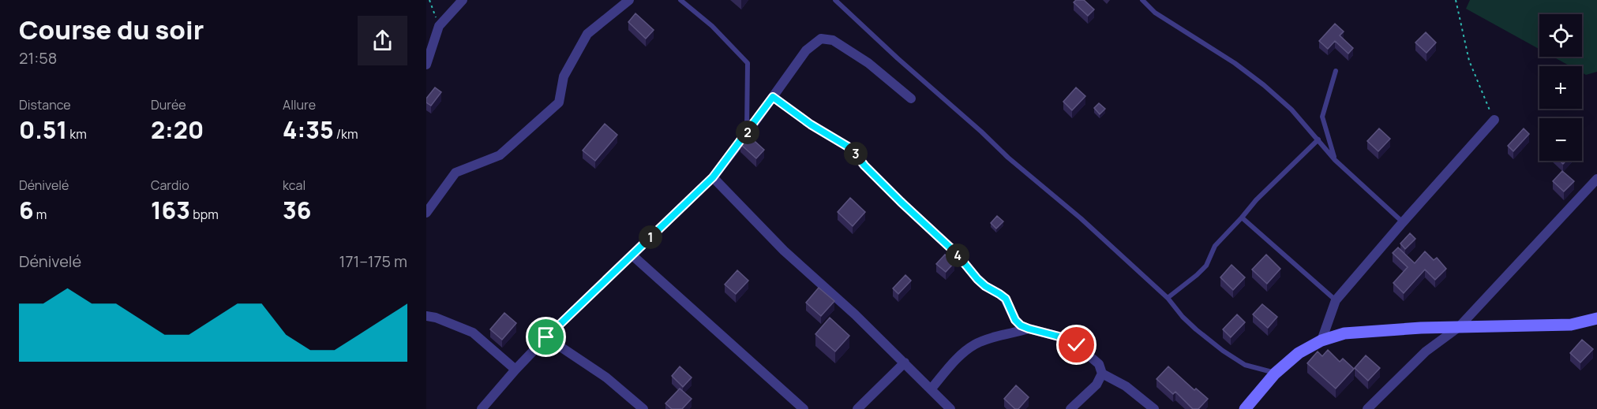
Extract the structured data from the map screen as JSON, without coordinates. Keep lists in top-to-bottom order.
{
  "page": {
    "heading": ["Course du soir", "21:58"],
    "map_buttons": ["+", "−"],
    "stats": [
      ["Distance", "0.51 km"],
      ["Durée", "2:20"],
      ["Allure", "4:35 /km"],
      ["Dénivelé", "6 m"],
      ["Cardio", "163 bpm"],
      ["kcal", "36"]
    ],
    "pins": [
      "2",
      "3",
      "1",
      "4"
    ],
    "chart": ["Dénivelé", "171–175 m"]
  }
}
